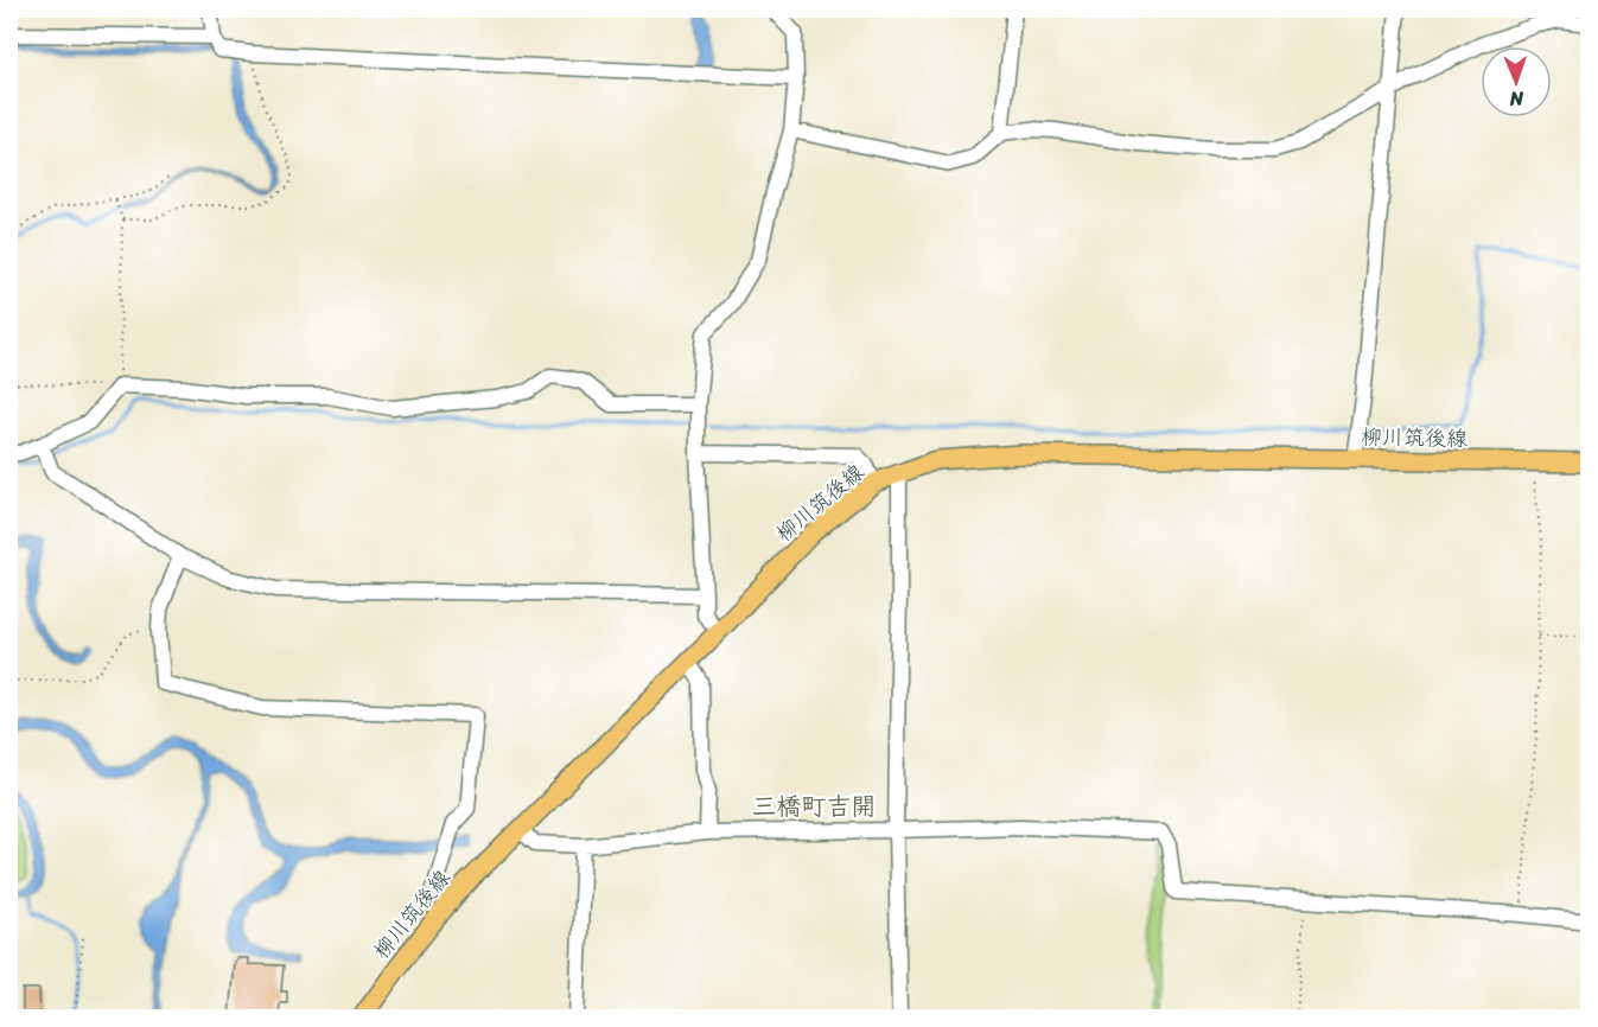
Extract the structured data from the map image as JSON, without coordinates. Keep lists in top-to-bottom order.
{
  "streets": {
    "main road": ["柳川筑後線"]
  },
  "districts": ["三橋町吉開"],
  "north": "bottom"
}
